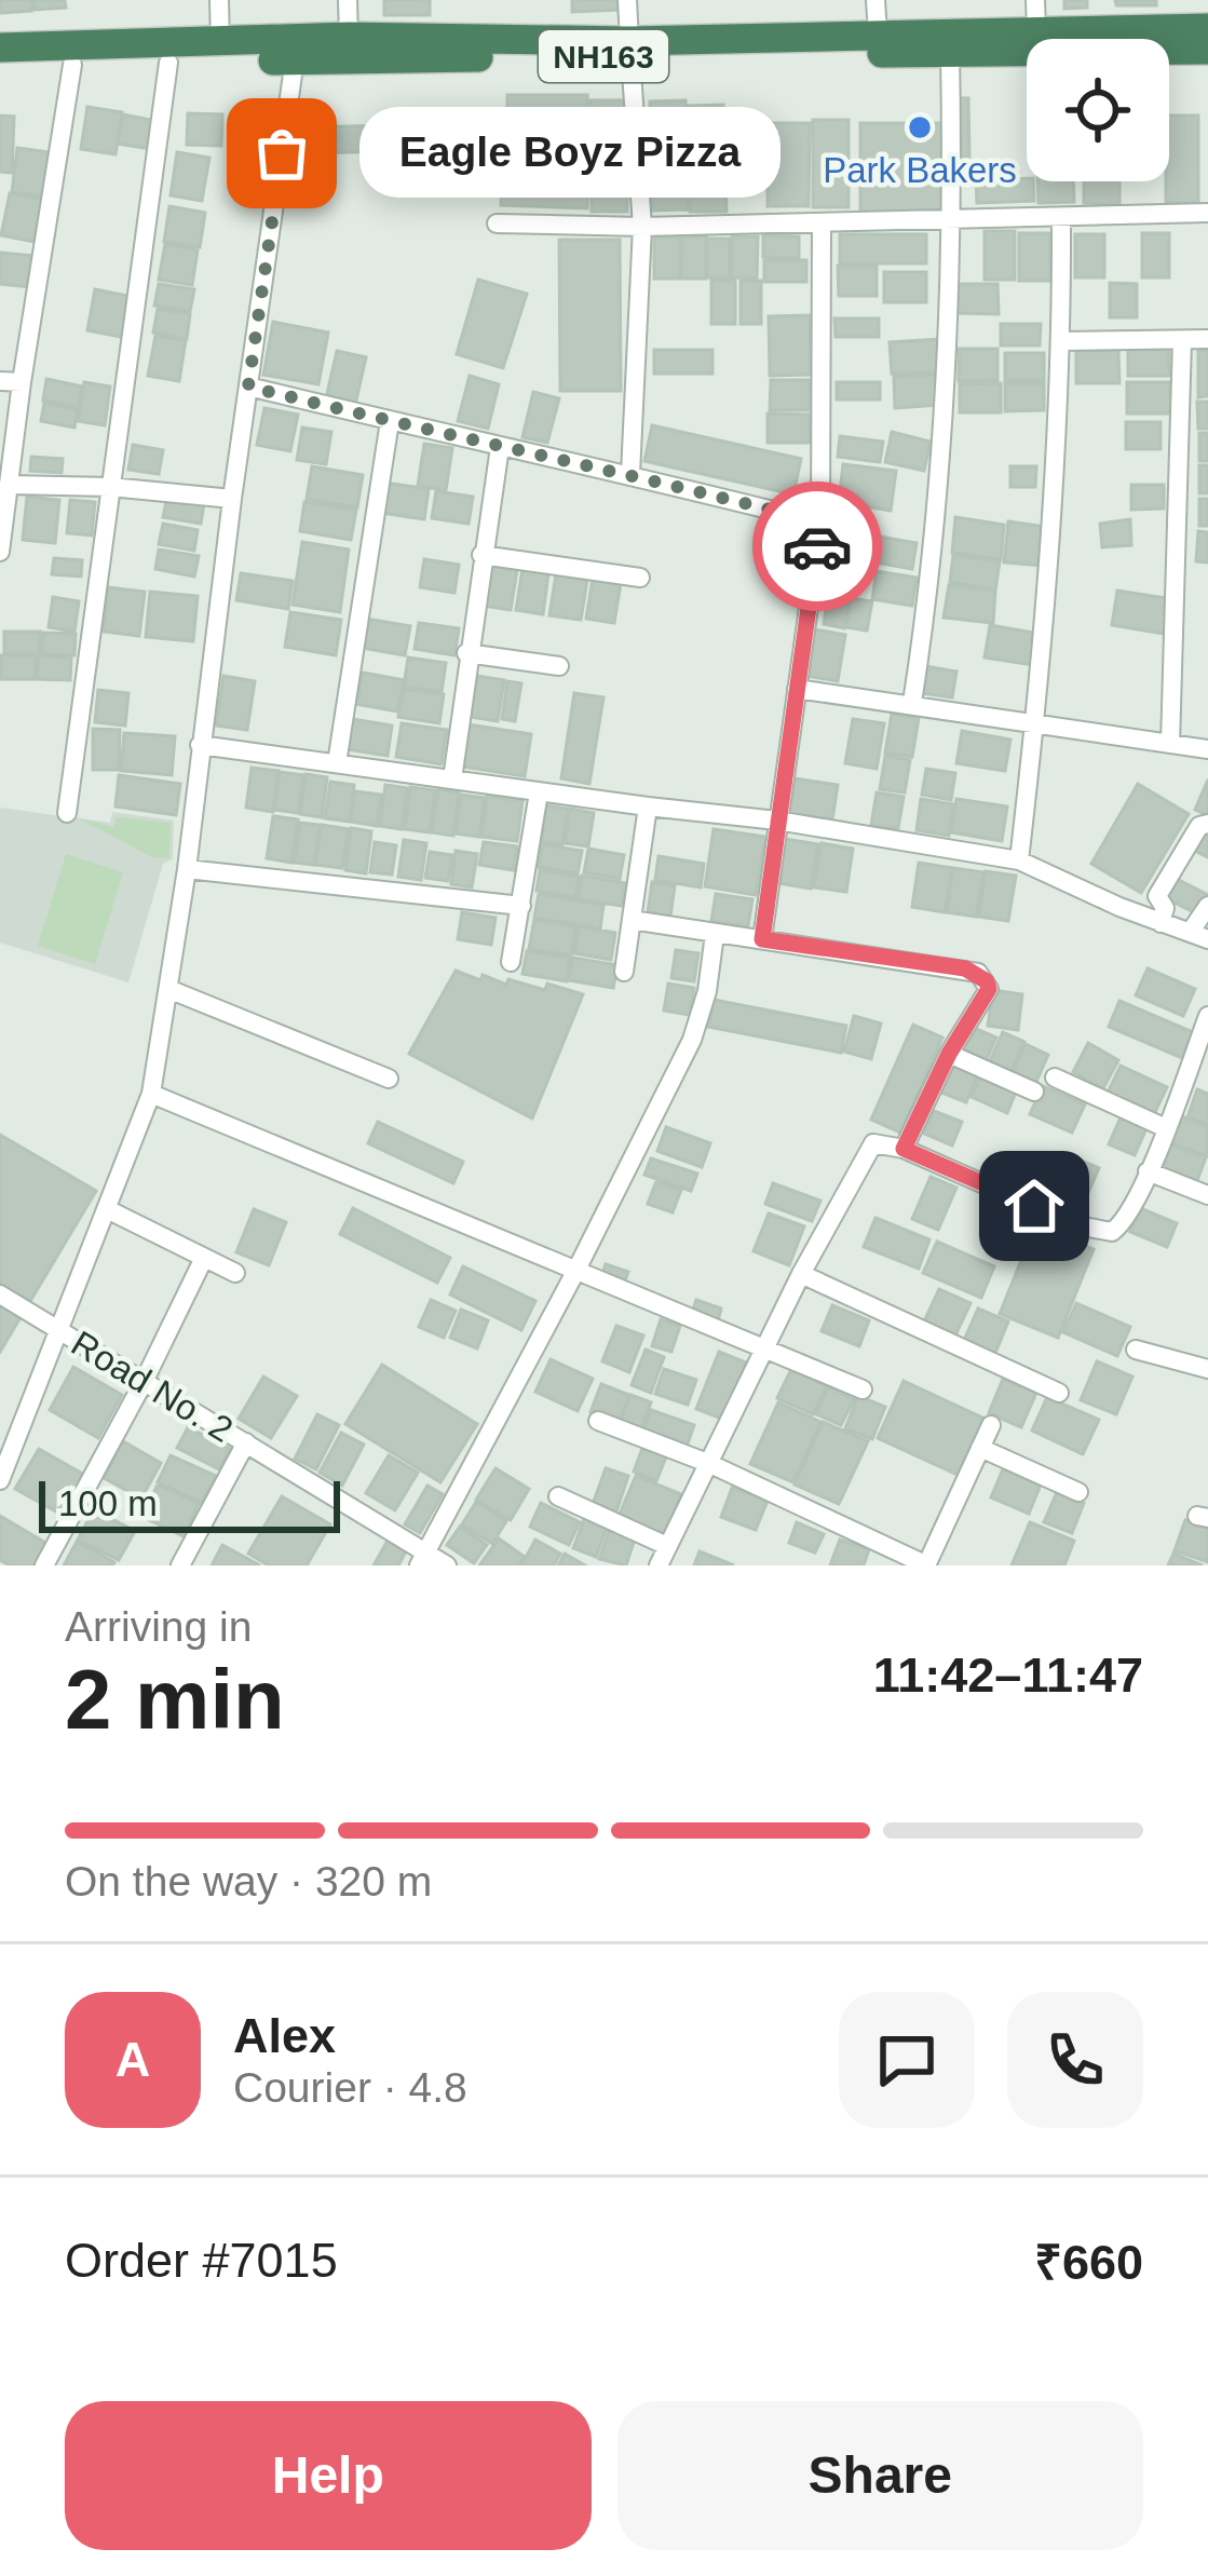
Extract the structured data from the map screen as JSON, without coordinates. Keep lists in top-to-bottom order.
{
  "streets": {
    "highway": ["NH163"],
    "street": ["Road No. 2"]
  },
  "places": ["Park Bakers", "Eagle Boyz Pizza"],
  "scale_bar": "100 m",
  "page": {
    "bubble": "Eagle Boyz Pizza",
    "scale": "100 m",
    "heading": ["2 min", "Arriving in", "11:42–11:47"],
    "panel": [
      "Alex",
      "Courier · 4.8",
      "Order #7015",
      "₹660"
    ],
    "bar": "On the way · 320 m",
    "round": "A",
    "buttons": ["Help", "Share"]
  }
}
